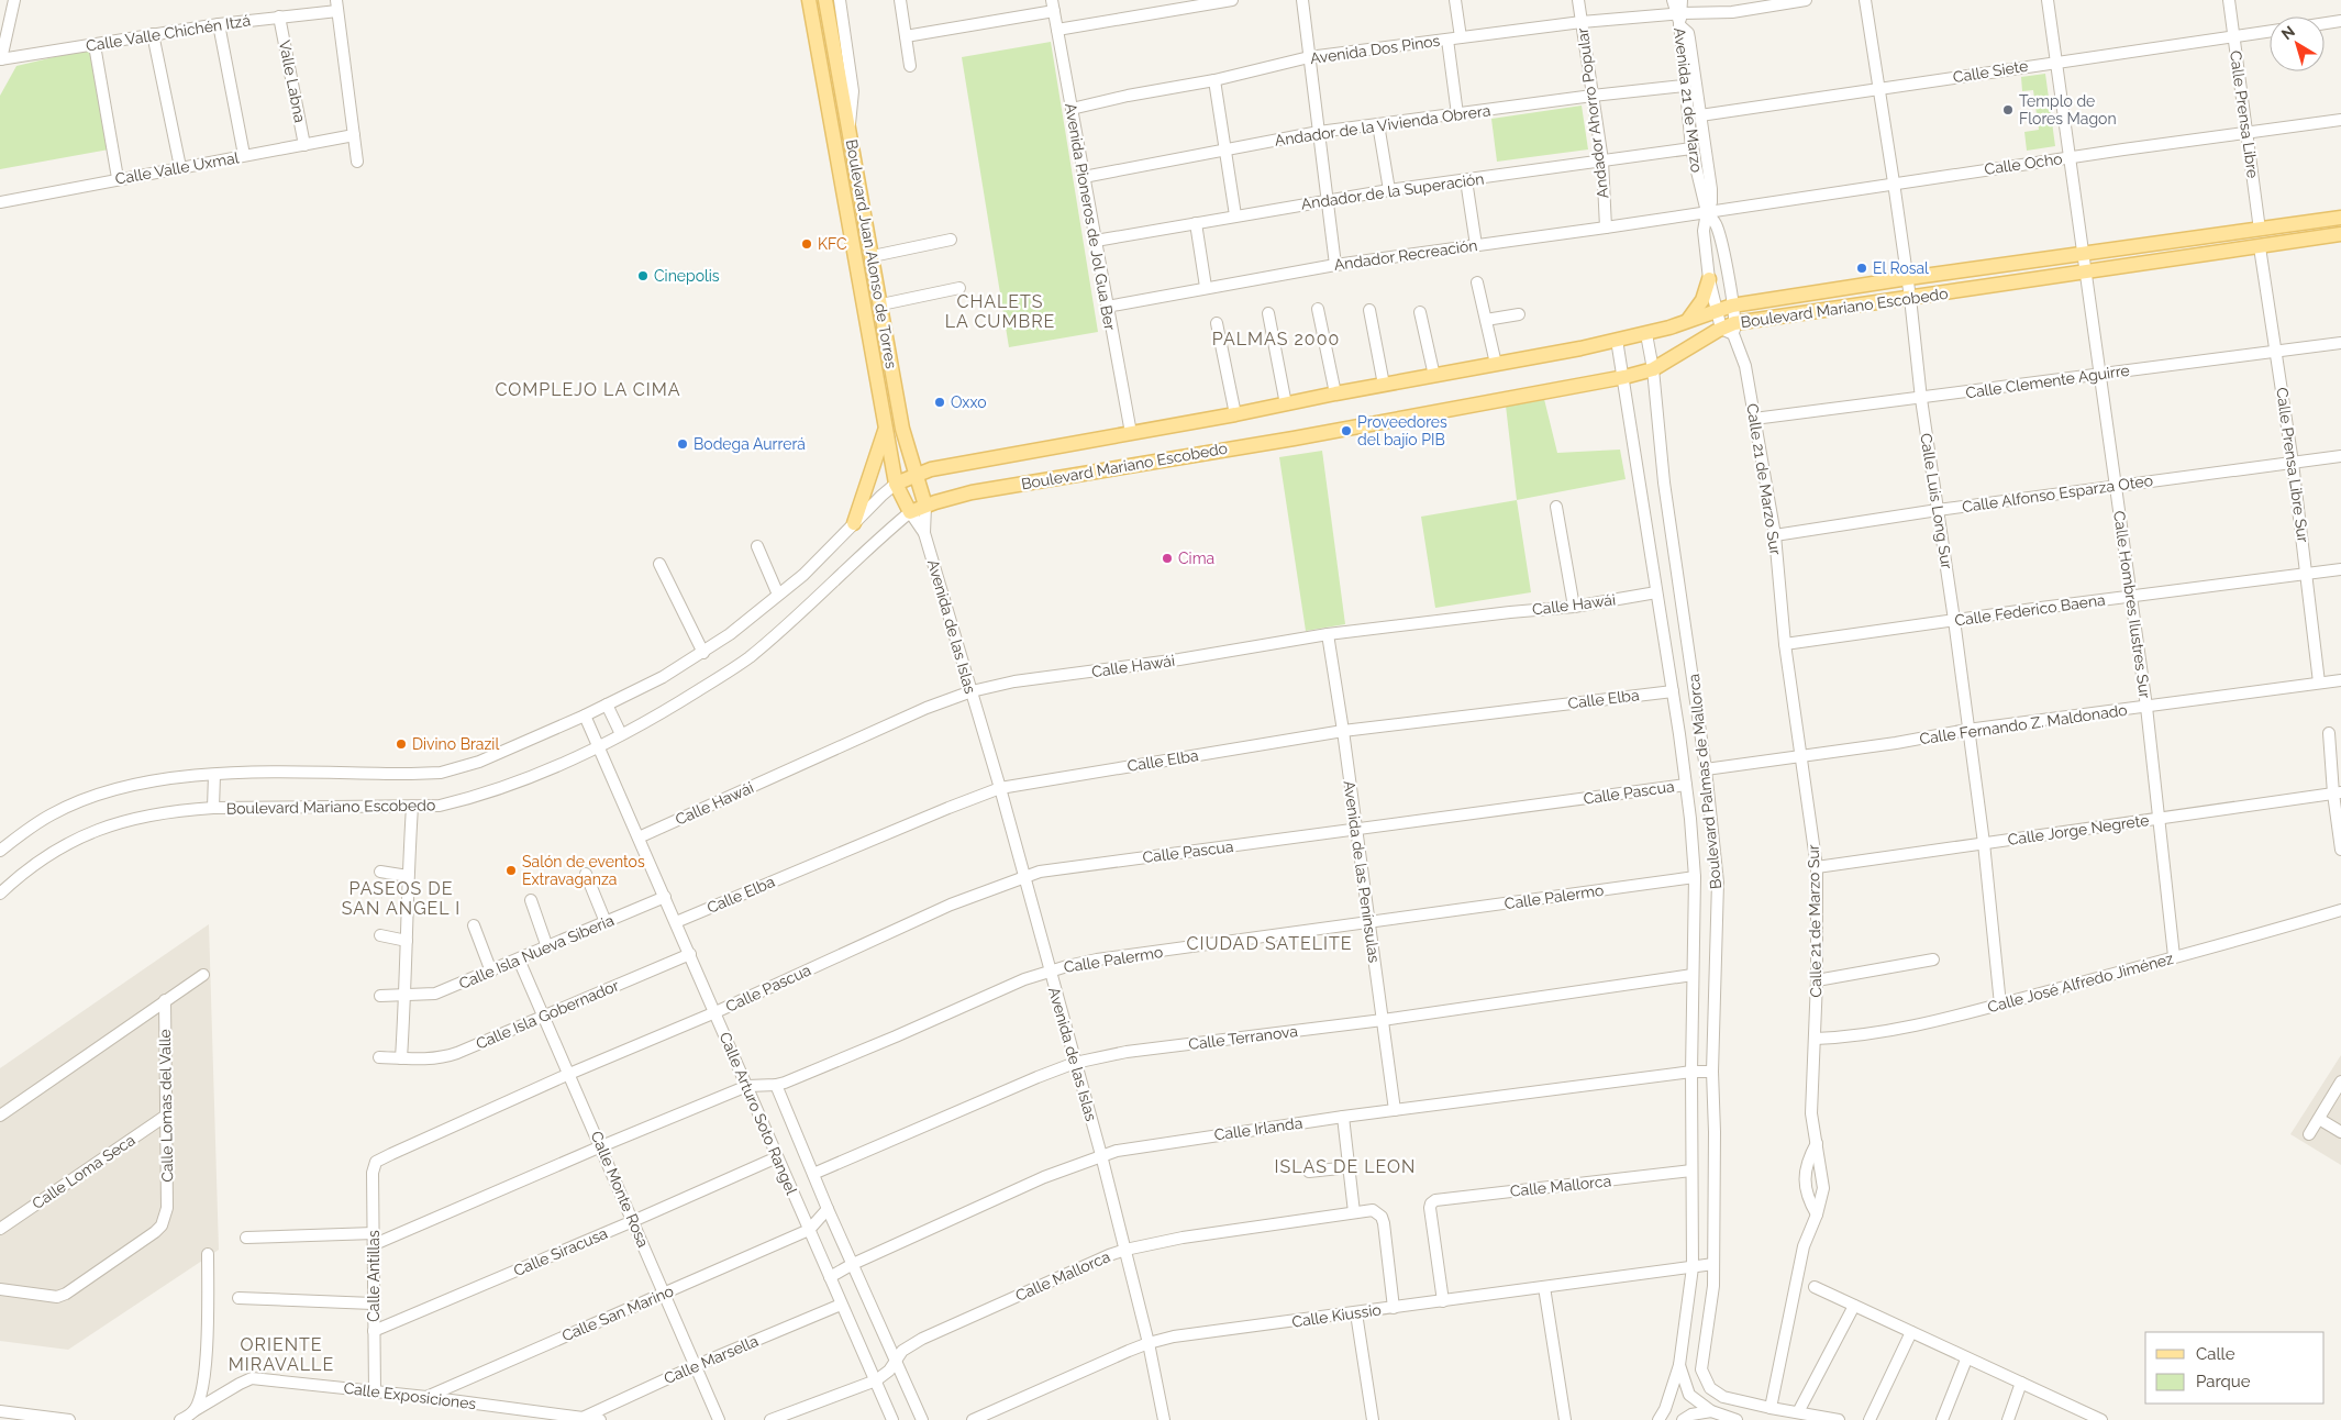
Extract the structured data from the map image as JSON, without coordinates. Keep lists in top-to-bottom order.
{
  "streets": {
    "main road": ["Boulevard Juan Alonso de Torres", "Boulevard Mariano Escobedo"],
    "street": [
      "Calle Valle Chichén Itzá",
      "Avenida Dos Pinos",
      "Calle Siete",
      "Valle Labna",
      "Avenida 21 de Marzo",
      "Andador Ahorro Popular",
      "Calle Prensa Libre",
      "Andador de la Vivienda Obrera",
      "Calle Ocho",
      "Calle Valle Uxmal",
      "Andador de la Superación",
      "Avenida Pioneros de Jol Gua Ber",
      "Andador Recreación",
      "Calle Clemente Aguirre",
      "Calle Prensa Libre Sur",
      "Calle 21 de Marzo Sur",
      "Calle Alfonso Esparza Oteo",
      "Calle Luis Long Sur",
      "Calle Hawái",
      "Calle Hombres Ilustres Sur",
      "Calle Federico Baena",
      "Avenida de las Islas",
      "Calle Elba",
      "Calle Fernando Z. Maldonado",
      "Boulevard Palmas de Mallorca",
      "Calle Pascua",
      "Calle Jorge Negrete",
      "Avenida de las Penínsulas",
      "Calle Palermo",
      "Calle Isla Nueva Siberia",
      "Calle José Alfredo Jiménez",
      "Calle Isla Gobernador",
      "Calle Terranova",
      "Calle Lomas del Valle",
      "Calle Arturo Soto Rangel",
      "Calle Irlanda",
      "Calle Loma Seca",
      "Calle Mallorca",
      "Calle Monte Rosa",
      "Calle Siracusa",
      "Calle Antillas",
      "Calle San Marino",
      "Calle Kiussio",
      "Calle Marsella",
      "Calle Exposiciones"
    ]
  },
  "crossings": [
    ["Calle Valle Chichén Itzá", "Valle Labna"],
    ["Avenida Dos Pinos", "Avenida 21 de Marzo"],
    ["Avenida Dos Pinos", "Andador Ahorro Popular"],
    ["Avenida Dos Pinos", "Avenida Pioneros de Jol Gua Ber"],
    ["Calle Siete", "Calle Prensa Libre"],
    ["Calle Siete", "Calle Luis Long Sur"],
    ["Calle Siete", "Calle Hombres Ilustres Sur"],
    ["Valle Labna", "Calle Valle Uxmal"],
    ["Avenida 21 de Marzo", "Andador de la Vivienda Obrera"],
    ["Avenida 21 de Marzo", "Calle Ocho"],
    ["Avenida 21 de Marzo", "Andador de la Superación"],
    ["Avenida 21 de Marzo", "Andador Recreación"],
    ["Avenida 21 de Marzo", "Boulevard Mariano Escobedo"],
    ["Avenida 21 de Marzo", "Calle 21 de Marzo Sur"],
    ["Andador Ahorro Popular", "Andador de la Vivienda Obrera"],
    ["Andador Ahorro Popular", "Andador de la Superación"],
    ["Andador Ahorro Popular", "Andador Recreación"],
    ["Calle Prensa Libre", "Calle Ocho"],
    ["Calle Prensa Libre", "Boulevard Mariano Escobedo"],
    ["Andador de la Vivienda Obrera", "Avenida Pioneros de Jol Gua Ber"],
    ["Calle Ocho", "Andador Recreación"],
    ["Calle Ocho", "Calle Luis Long Sur"],
    ["Calle Ocho", "Calle Hombres Ilustres Sur"],
    ["Andador de la Superación", "Avenida Pioneros de Jol Gua Ber"],
    ["Avenida Pioneros de Jol Gua Ber", "Andador Recreación"],
    ["Avenida Pioneros de Jol Gua Ber", "Boulevard Mariano Escobedo"],
    ["Boulevard Juan Alonso de Torres", "Boulevard Mariano Escobedo"],
    ["Boulevard Juan Alonso de Torres", "Avenida de las Islas"],
    ["Boulevard Mariano Escobedo", "Calle Prensa Libre Sur"],
    ["Boulevard Mariano Escobedo", "Calle 21 de Marzo Sur"],
    ["Boulevard Mariano Escobedo", "Calle Luis Long Sur"],
    ["Boulevard Mariano Escobedo", "Calle Hombres Ilustres Sur"],
    ["Boulevard Mariano Escobedo", "Avenida de las Islas"],
    ["Boulevard Mariano Escobedo", "Boulevard Palmas de Mallorca"],
    ["Boulevard Mariano Escobedo", "Calle Arturo Soto Rangel"],
    ["Calle Clemente Aguirre", "Calle Prensa Libre Sur"],
    ["Calle Clemente Aguirre", "Calle 21 de Marzo Sur"],
    ["Calle Clemente Aguirre", "Calle Luis Long Sur"],
    ["Calle Clemente Aguirre", "Calle Hombres Ilustres Sur"],
    ["Calle Prensa Libre Sur", "Calle Alfonso Esparza Oteo"],
    ["Calle Prensa Libre Sur", "Calle Federico Baena"],
    ["Calle Prensa Libre Sur", "Calle Fernando Z. Maldonado"],
    ["Calle 21 de Marzo Sur", "Calle Alfonso Esparza Oteo"],
    ["Calle 21 de Marzo Sur", "Calle Federico Baena"],
    ["Calle 21 de Marzo Sur", "Calle Fernando Z. Maldonado"],
    ["Calle 21 de Marzo Sur", "Boulevard Palmas de Mallorca"],
    ["Calle 21 de Marzo Sur", "Calle Jorge Negrete"],
    ["Calle 21 de Marzo Sur", "Calle José Alfredo Jiménez"],
    ["Calle Alfonso Esparza Oteo", "Calle Luis Long Sur"],
    ["Calle Alfonso Esparza Oteo", "Calle Hombres Ilustres Sur"],
    ["Calle Luis Long Sur", "Calle Federico Baena"],
    ["Calle Luis Long Sur", "Calle Fernando Z. Maldonado"],
    ["Calle Luis Long Sur", "Calle Jorge Negrete"],
    ["Calle Luis Long Sur", "Calle José Alfredo Jiménez"],
    ["Calle Hawái", "Avenida de las Islas"],
    ["Calle Hawái", "Boulevard Palmas de Mallorca"],
    ["Calle Hawái", "Avenida de las Penínsulas"],
    ["Calle Hawái", "Calle Arturo Soto Rangel"],
    ["Calle Hombres Ilustres Sur", "Calle Federico Baena"],
    ["Calle Hombres Ilustres Sur", "Calle Fernando Z. Maldonado"],
    ["Calle Hombres Ilustres Sur", "Calle Jorge Negrete"],
    ["Calle Hombres Ilustres Sur", "Calle José Alfredo Jiménez"],
    ["Avenida de las Islas", "Calle Elba"],
    ["Avenida de las Islas", "Calle Pascua"],
    ["Avenida de las Islas", "Calle Palermo"],
    ["Avenida de las Islas", "Calle Terranova"],
    ["Avenida de las Islas", "Calle Irlanda"],
    ["Avenida de las Islas", "Calle Mallorca"],
    ["Avenida de las Islas", "Calle Kiussio"],
    ["Calle Elba", "Boulevard Palmas de Mallorca"],
    ["Calle Elba", "Avenida de las Penínsulas"],
    ["Calle Elba", "Calle Arturo Soto Rangel"],
    ["Calle Fernando Z. Maldonado", "Boulevard Palmas de Mallorca"],
    ["Boulevard Palmas de Mallorca", "Calle Pascua"],
    ["Boulevard Palmas de Mallorca", "Calle Palermo"],
    ["Boulevard Palmas de Mallorca", "Calle Terranova"],
    ["Boulevard Palmas de Mallorca", "Calle Irlanda"],
    ["Boulevard Palmas de Mallorca", "Calle Mallorca"],
    ["Boulevard Palmas de Mallorca", "Calle Kiussio"],
    ["Calle Pascua", "Avenida de las Penínsulas"],
    ["Calle Pascua", "Calle Arturo Soto Rangel"],
    ["Avenida de las Penínsulas", "Calle Palermo"],
    ["Avenida de las Penínsulas", "Calle Terranova"],
    ["Avenida de las Penínsulas", "Calle Irlanda"],
    ["Calle Palermo", "Calle Arturo Soto Rangel"],
    ["Calle Isla Nueva Siberia", "Calle Arturo Soto Rangel"],
    ["Calle Isla Nueva Siberia", "Calle Monte Rosa"],
    ["Calle Isla Gobernador", "Calle Arturo Soto Rangel"],
    ["Calle Isla Gobernador", "Calle Monte Rosa"],
    ["Calle Lomas del Valle", "Calle Loma Seca"],
    ["Calle Arturo Soto Rangel", "Calle Irlanda"],
    ["Calle Arturo Soto Rangel", "Calle Mallorca"],
    ["Calle Arturo Soto Rangel", "Calle Siracusa"],
    ["Calle Arturo Soto Rangel", "Calle San Marino"],
    ["Calle Arturo Soto Rangel", "Calle Marsella"],
    ["Calle Mallorca", "Calle Kiussio"],
    ["Calle Monte Rosa", "Calle Siracusa"],
    ["Calle Monte Rosa", "Calle Antillas"],
    ["Calle Monte Rosa", "Calle San Marino"],
    ["Calle Monte Rosa", "Calle Marsella"],
    ["Calle Siracusa", "Calle Antillas"],
    ["Calle Antillas", "Calle Exposiciones"],
    ["Calle San Marino", "Calle Exposiciones"],
    ["Calle Marsella", "Calle Exposiciones"]
  ],
  "districts": [
    "CHALETS LA CUMBRE",
    "PALMAS 2000",
    "COMPLEJO LA CIMA",
    "PASEOS DE SAN ANGEL I",
    "CIUDAD SATELITE",
    "ISLAS DE LEON",
    "ORIENTE MIRAVALLE"
  ],
  "places": [
    "Templo de Flores Magon",
    "KFC",
    "El Rosal",
    "Cinepolis",
    "Oxxo",
    "Proveedores del bajío PIB",
    "Bodega Aurrerá",
    "Cima",
    "Divino Brazil",
    "Salón de eventos Extravaganza"
  ],
  "legend": ["Calle", "Parque"],
  "north": "top left"
}
